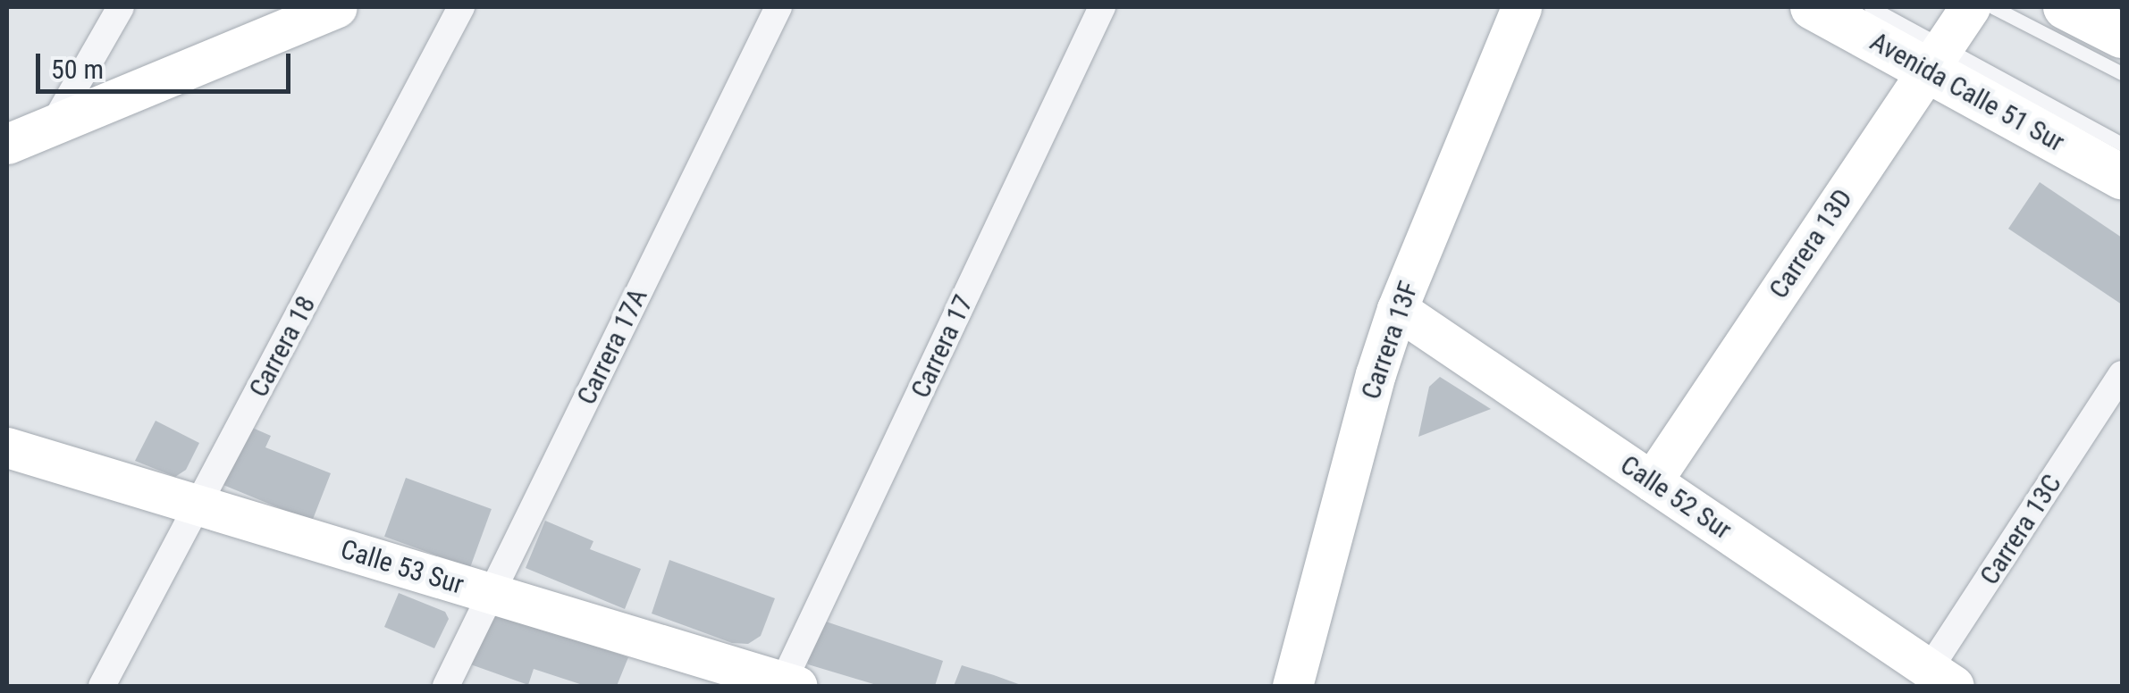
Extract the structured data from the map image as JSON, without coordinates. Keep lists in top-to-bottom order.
{
  "streets": {
    "main road": ["Avenida Calle 51 Sur"],
    "street": [
      "Carrera 13D",
      "Carrera 13F",
      "Carrera 18",
      "Carrera 17A",
      "Carrera 17",
      "Calle 52 Sur",
      "Carrera 13C",
      "Calle 53 Sur"
    ]
  },
  "crossings": [
    ["Avenida Calle 51 Sur", "Carrera 13D"],
    ["Carrera 13D", "Calle 52 Sur"],
    ["Carrera 13F", "Calle 52 Sur"],
    ["Carrera 18", "Calle 53 Sur"],
    ["Carrera 17A", "Calle 53 Sur"],
    ["Carrera 17", "Calle 53 Sur"],
    ["Calle 52 Sur", "Carrera 13C"]
  ],
  "scale_bar": "50 m"
}
